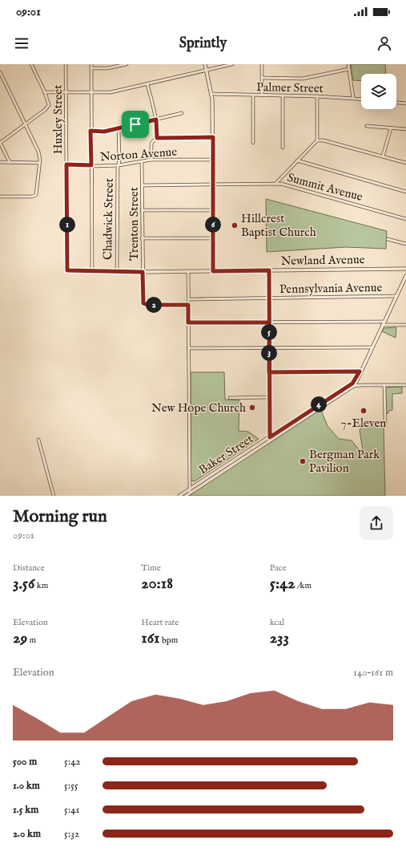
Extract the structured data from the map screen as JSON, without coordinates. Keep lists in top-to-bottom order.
{
  "streets": {
    "street": [
      "Palmer Street",
      "Huxley Street",
      "Norton Avenue",
      "Summit Avenue",
      "Chadwick Street",
      "Trenton Street",
      "Newland Avenue",
      "Pennsylvania Avenue",
      "Baker Street"
    ]
  },
  "crossings": [
    ["Huxley Street", "Norton Avenue"],
    ["Huxley Street", "Newland Avenue"],
    ["Norton Avenue", "Chadwick Street"],
    ["Norton Avenue", "Trenton Street"],
    ["Summit Avenue", "Trenton Street"],
    ["Chadwick Street", "Newland Avenue"],
    ["Trenton Street", "Newland Avenue"],
    ["Pennsylvania Avenue", "Baker Street"]
  ],
  "places": [
    "Hillcrest Baptist Church",
    "New Hope Church",
    "7-Eleven",
    "Bergman Park Pavilion"
  ],
  "page": {
    "status": "09:01",
    "header": "Sprintly",
    "pins": [
      "1",
      "6",
      "2",
      "5",
      "3",
      "4"
    ],
    "heading": ["Morning run", "09:01"],
    "stats": [
      ["Distance", "3.56 km"],
      ["Time", "20:18"],
      ["Pace", "5:42 /km"],
      ["Elevation", "29 m"],
      ["Heart rate", "161 bpm"],
      ["kcal", "233"]
    ],
    "chart": ["Elevation", "140–161 m"],
    "list": [
      {
        "name": "500 m",
        "note": "5:42"
      },
      {
        "name": "1.0 km",
        "note": "5:55"
      },
      {
        "name": "1.5 km",
        "note": "5:41"
      },
      {
        "name": "2.0 km",
        "note": "5:32"
      }
    ]
  }
}
